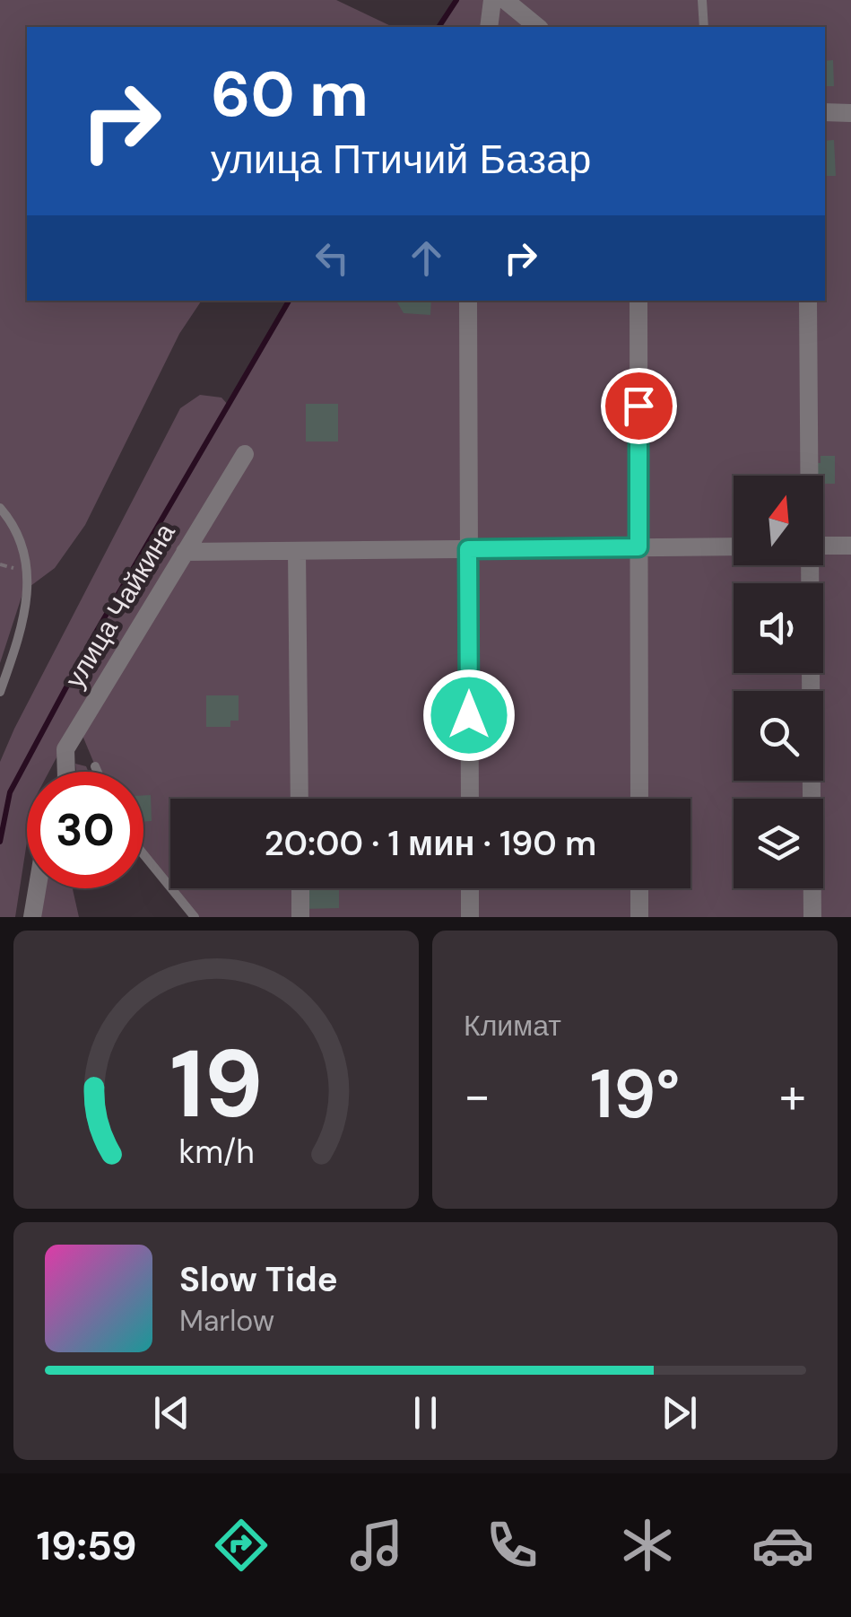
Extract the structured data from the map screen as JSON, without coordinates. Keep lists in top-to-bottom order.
{
  "streets": {
    "street": ["улица Чайкина"]
  },
  "north": "top",
  "page": {
    "turn": ["60 m", "улица Птичий Базар"],
    "limit": "30",
    "trip": "20:00 · 1 мин · 190 m",
    "tile": "Климат",
    "heat": ["−", "19°", "+"],
    "song": ["Slow Tide", "Marlow"],
    "tabs": "19:59",
    "gauge": ["19", "km/h"]
  }
}
